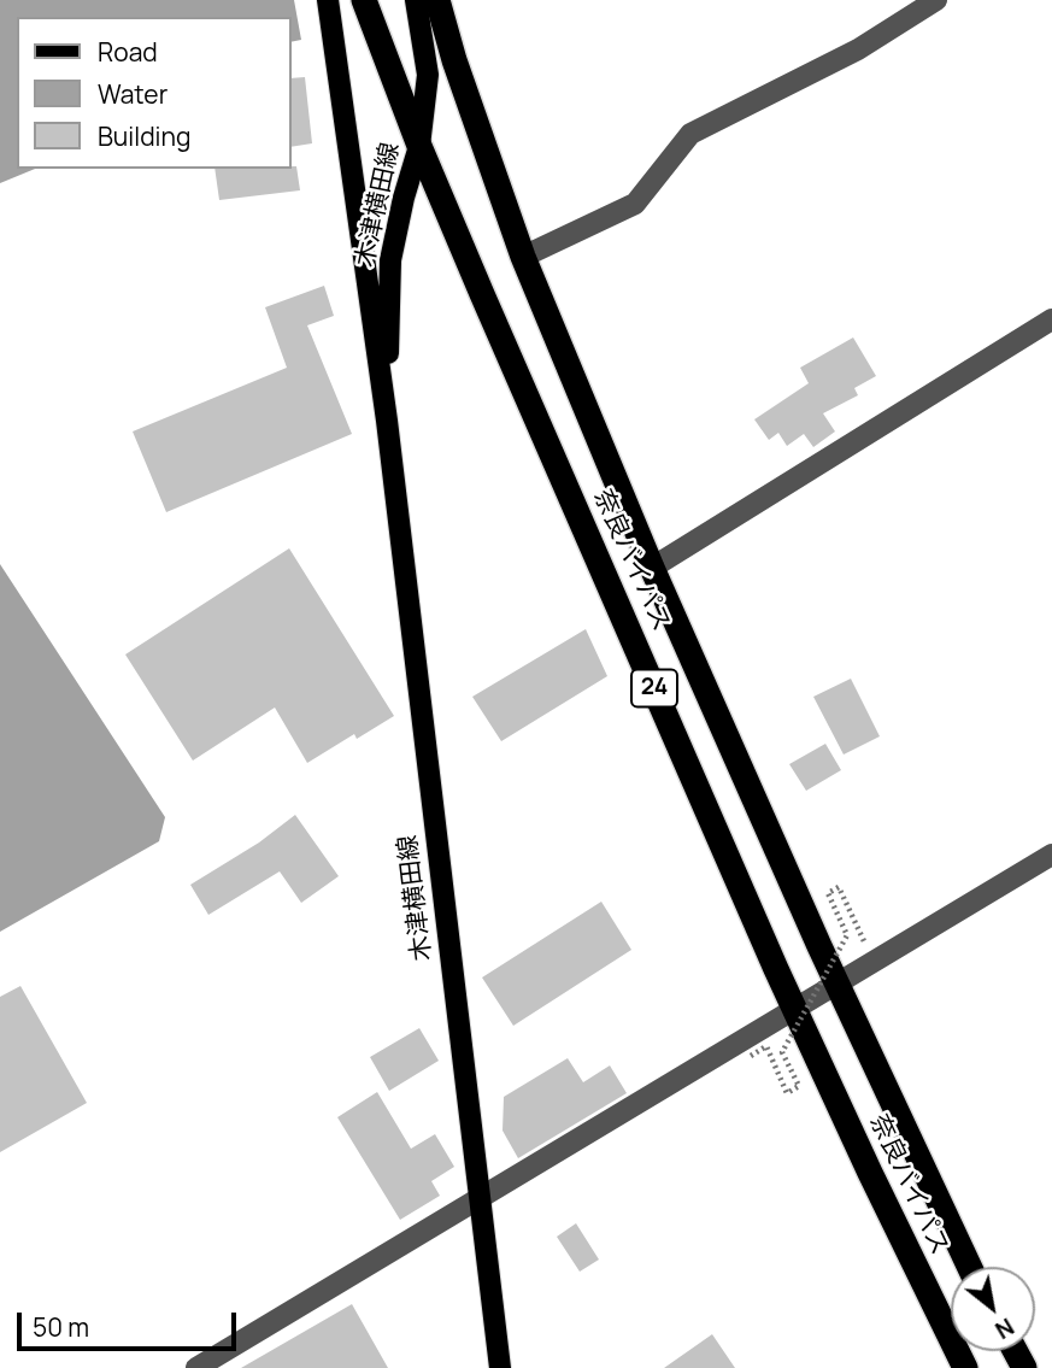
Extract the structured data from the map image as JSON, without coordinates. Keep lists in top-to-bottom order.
{
  "streets": {
    "highway": ["奈良バイパス", "24"],
    "main road": ["木津横田線"]
  },
  "crossings": [
    ["木津横田線", "奈良バイパス"]
  ],
  "legend": ["Road", "Water", "Building"],
  "scale_bar": "50 m",
  "north": "bottom right"
}
